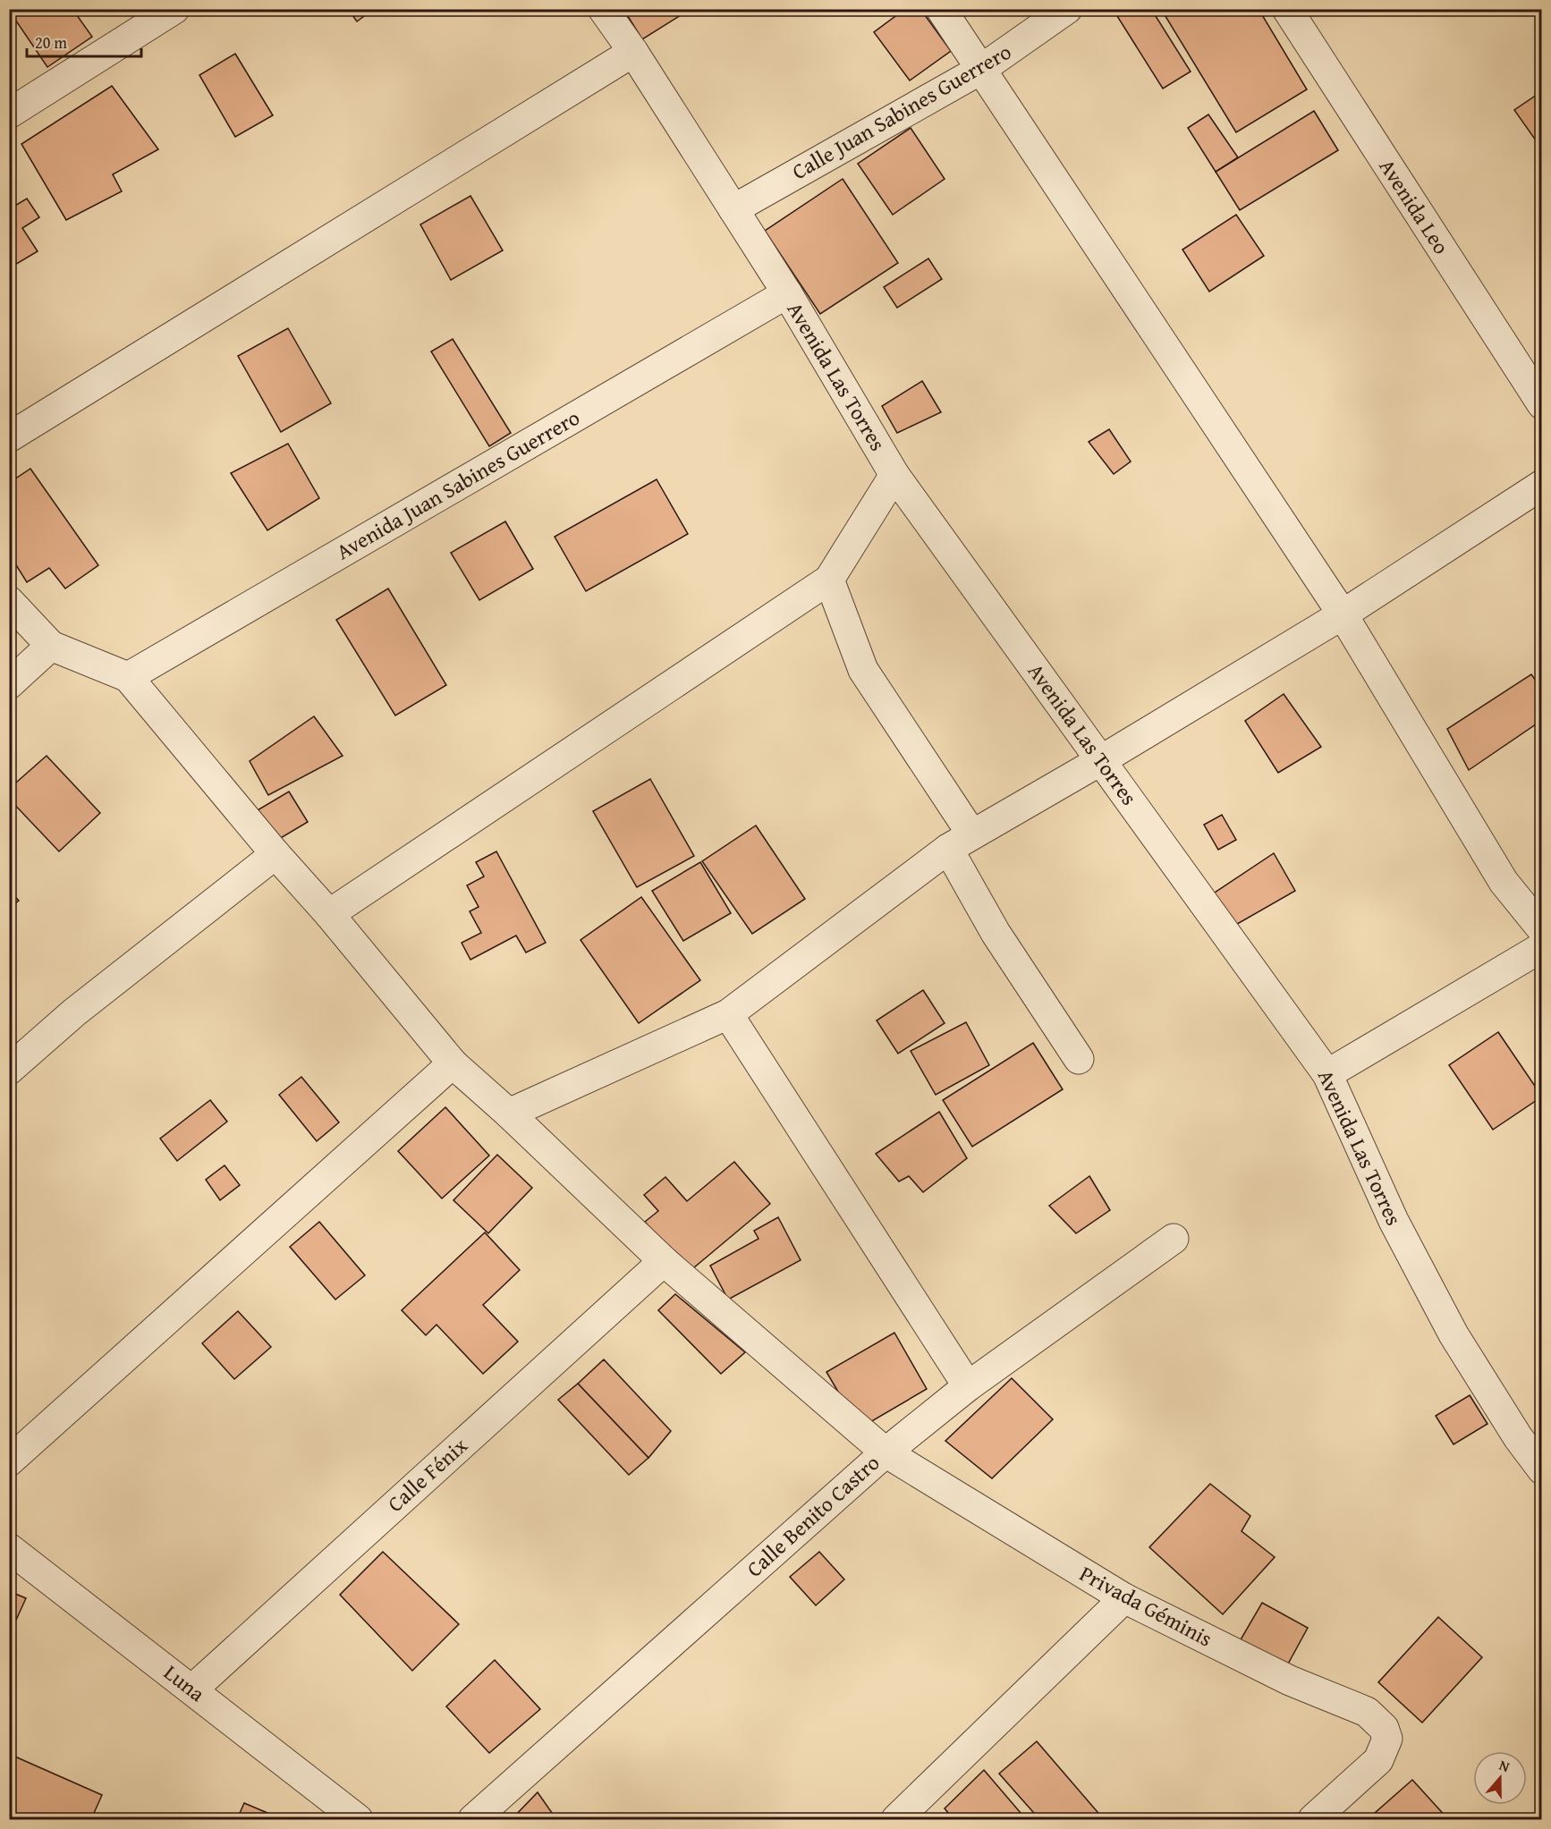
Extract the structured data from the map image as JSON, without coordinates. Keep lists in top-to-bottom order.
{
  "streets": {
    "street": [
      "Calle Juan Sabines Guerrero",
      "Avenida Leo",
      "Avenida Las Torres",
      "Avenida Juan Sabines Guerrero",
      "Calle Fénix",
      "Calle Benito Castro",
      "Privada Géminis",
      "Luna"
    ]
  },
  "crossings": [
    ["Calle Juan Sabines Guerrero", "Avenida Las Torres"],
    ["Avenida Las Torres", "Avenida Juan Sabines Guerrero"],
    ["Avenida Juan Sabines Guerrero", "Privada Géminis"],
    ["Calle Fénix", "Privada Géminis"],
    ["Calle Fénix", "Luna"],
    ["Calle Benito Castro", "Privada Géminis"]
  ],
  "scale_bar": "20 m",
  "north": "top"
}
